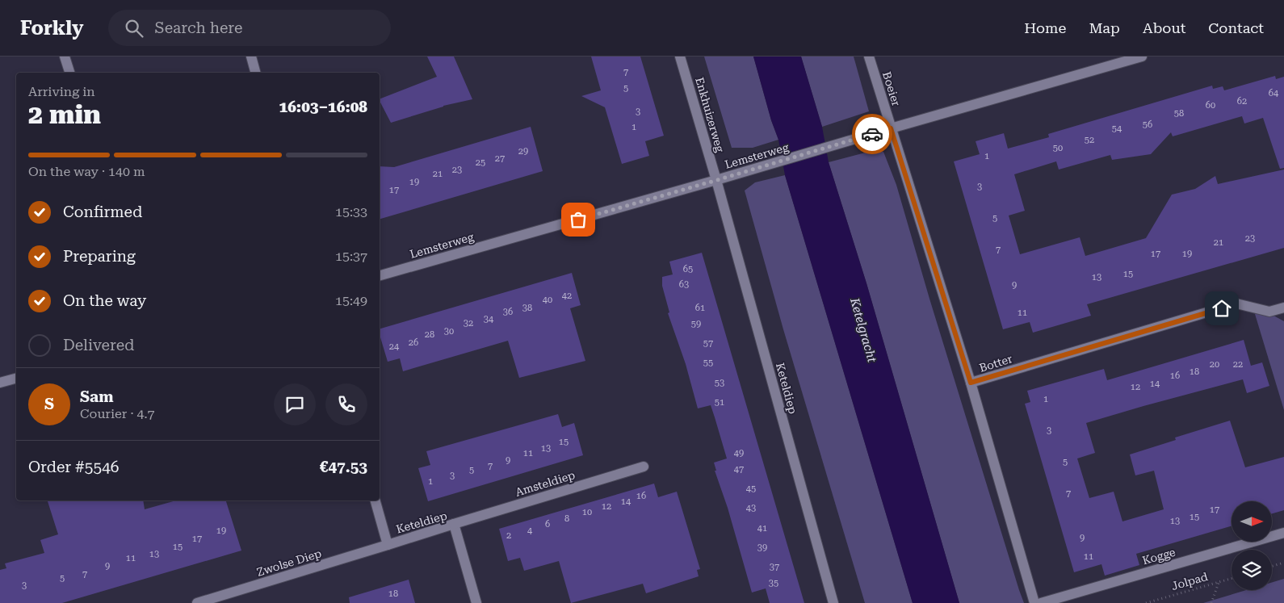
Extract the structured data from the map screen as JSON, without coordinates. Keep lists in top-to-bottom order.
{
  "streets": {
    "street": [
      "Boeier",
      "Enkhuizerweg",
      "Lemsterweg",
      "Botter",
      "Keteldiep",
      "Amsteldiep",
      "Kogge",
      "Zwolse Diep"
    ],
    "path": ["Jolpad"]
  },
  "crossings": [
    ["Boeier", "Lemsterweg"],
    ["Boeier", "Botter"],
    ["Enkhuizerweg", "Lemsterweg"],
    ["Enkhuizerweg", "Keteldiep"],
    ["Lemsterweg", "Botter"],
    ["Lemsterweg", "Keteldiep"],
    ["Keteldiep", "Amsteldiep"],
    ["Keteldiep", "Zwolse Diep"]
  ],
  "water": ["Ketelgracht"],
  "house_numbers": [
    "7",
    "5",
    "64",
    "62",
    "60",
    "3",
    "58",
    "56",
    "1",
    "54",
    "52",
    "50",
    "29",
    "1",
    "27",
    "25",
    "23",
    "21",
    "19",
    "3",
    "17",
    "5",
    "23",
    "21",
    "7",
    "17",
    "19",
    "65",
    "15",
    "13",
    "63",
    "9",
    "42",
    "40",
    "38",
    "61",
    "36",
    "11",
    "34",
    "32",
    "59",
    "30",
    "28",
    "26",
    "57",
    "24",
    "55",
    "20",
    "22",
    "18",
    "16",
    "53",
    "14",
    "12",
    "1",
    "51",
    "3",
    "15",
    "13",
    "11",
    "49",
    "9",
    "5",
    "7",
    "47",
    "5",
    "3",
    "1",
    "45",
    "7",
    "16",
    "14",
    "12",
    "43",
    "17",
    "10",
    "15",
    "8",
    "13",
    "6",
    "41",
    "19",
    "4",
    "2",
    "9",
    "17",
    "15",
    "39",
    "13",
    "11",
    "11",
    "9",
    "37",
    "7",
    "5",
    "35",
    "3",
    "18"
  ],
  "north": "right",
  "page": {
    "header": "Forkly",
    "search": "Search here",
    "nav": [
      "Home",
      "Map",
      "About",
      "Contact"
    ],
    "heading": ["2 min", "Arriving in", "16:03–16:08"],
    "panel": [
      "Sam",
      "Courier · 4.7",
      "Order #5546",
      "€47.53"
    ],
    "bar": "On the way · 140 m",
    "list": [
      ["Confirmed", "15:33"],
      ["Preparing", "15:37"],
      ["On the way", "15:49"],
      "Delivered"
    ],
    "round": "S"
  }
}
